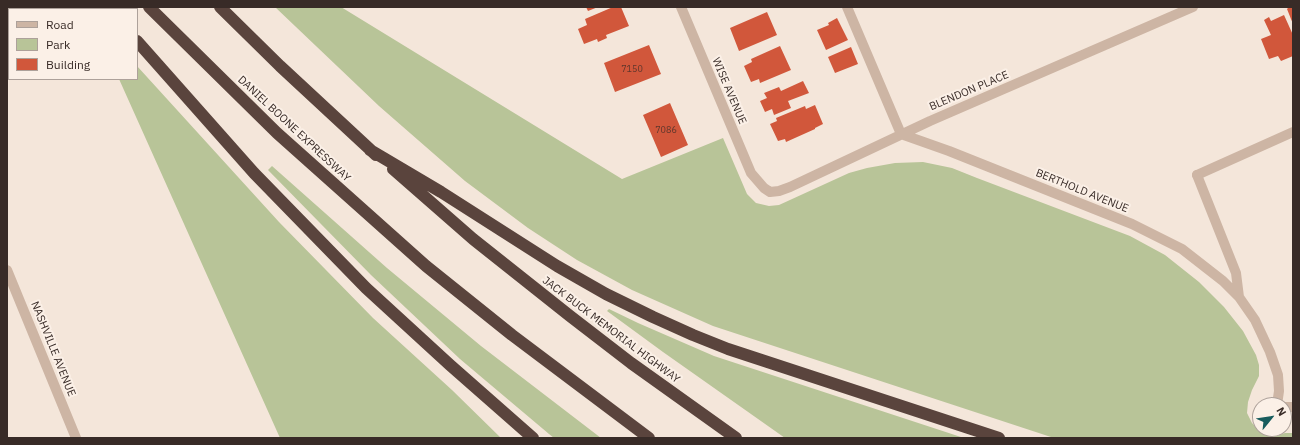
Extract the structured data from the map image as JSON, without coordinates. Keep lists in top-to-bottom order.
{
  "streets": {
    "highway": ["DANIEL BOONE EXPRESSWAY", "JACK BUCK MEMORIAL HIGHWAY"],
    "street": [
      "WISE AVENUE",
      "BLENDON PLACE",
      "BERTHOLD AVENUE",
      "NASHVILLE AVENUE"
    ]
  },
  "crossings": [
    ["WISE AVENUE", "BLENDON PLACE"],
    ["BLENDON PLACE", "BERTHOLD AVENUE"]
  ],
  "house_numbers": ["7150", "7086"],
  "legend": ["Road", "Park", "Building"],
  "north": "top right"
}
